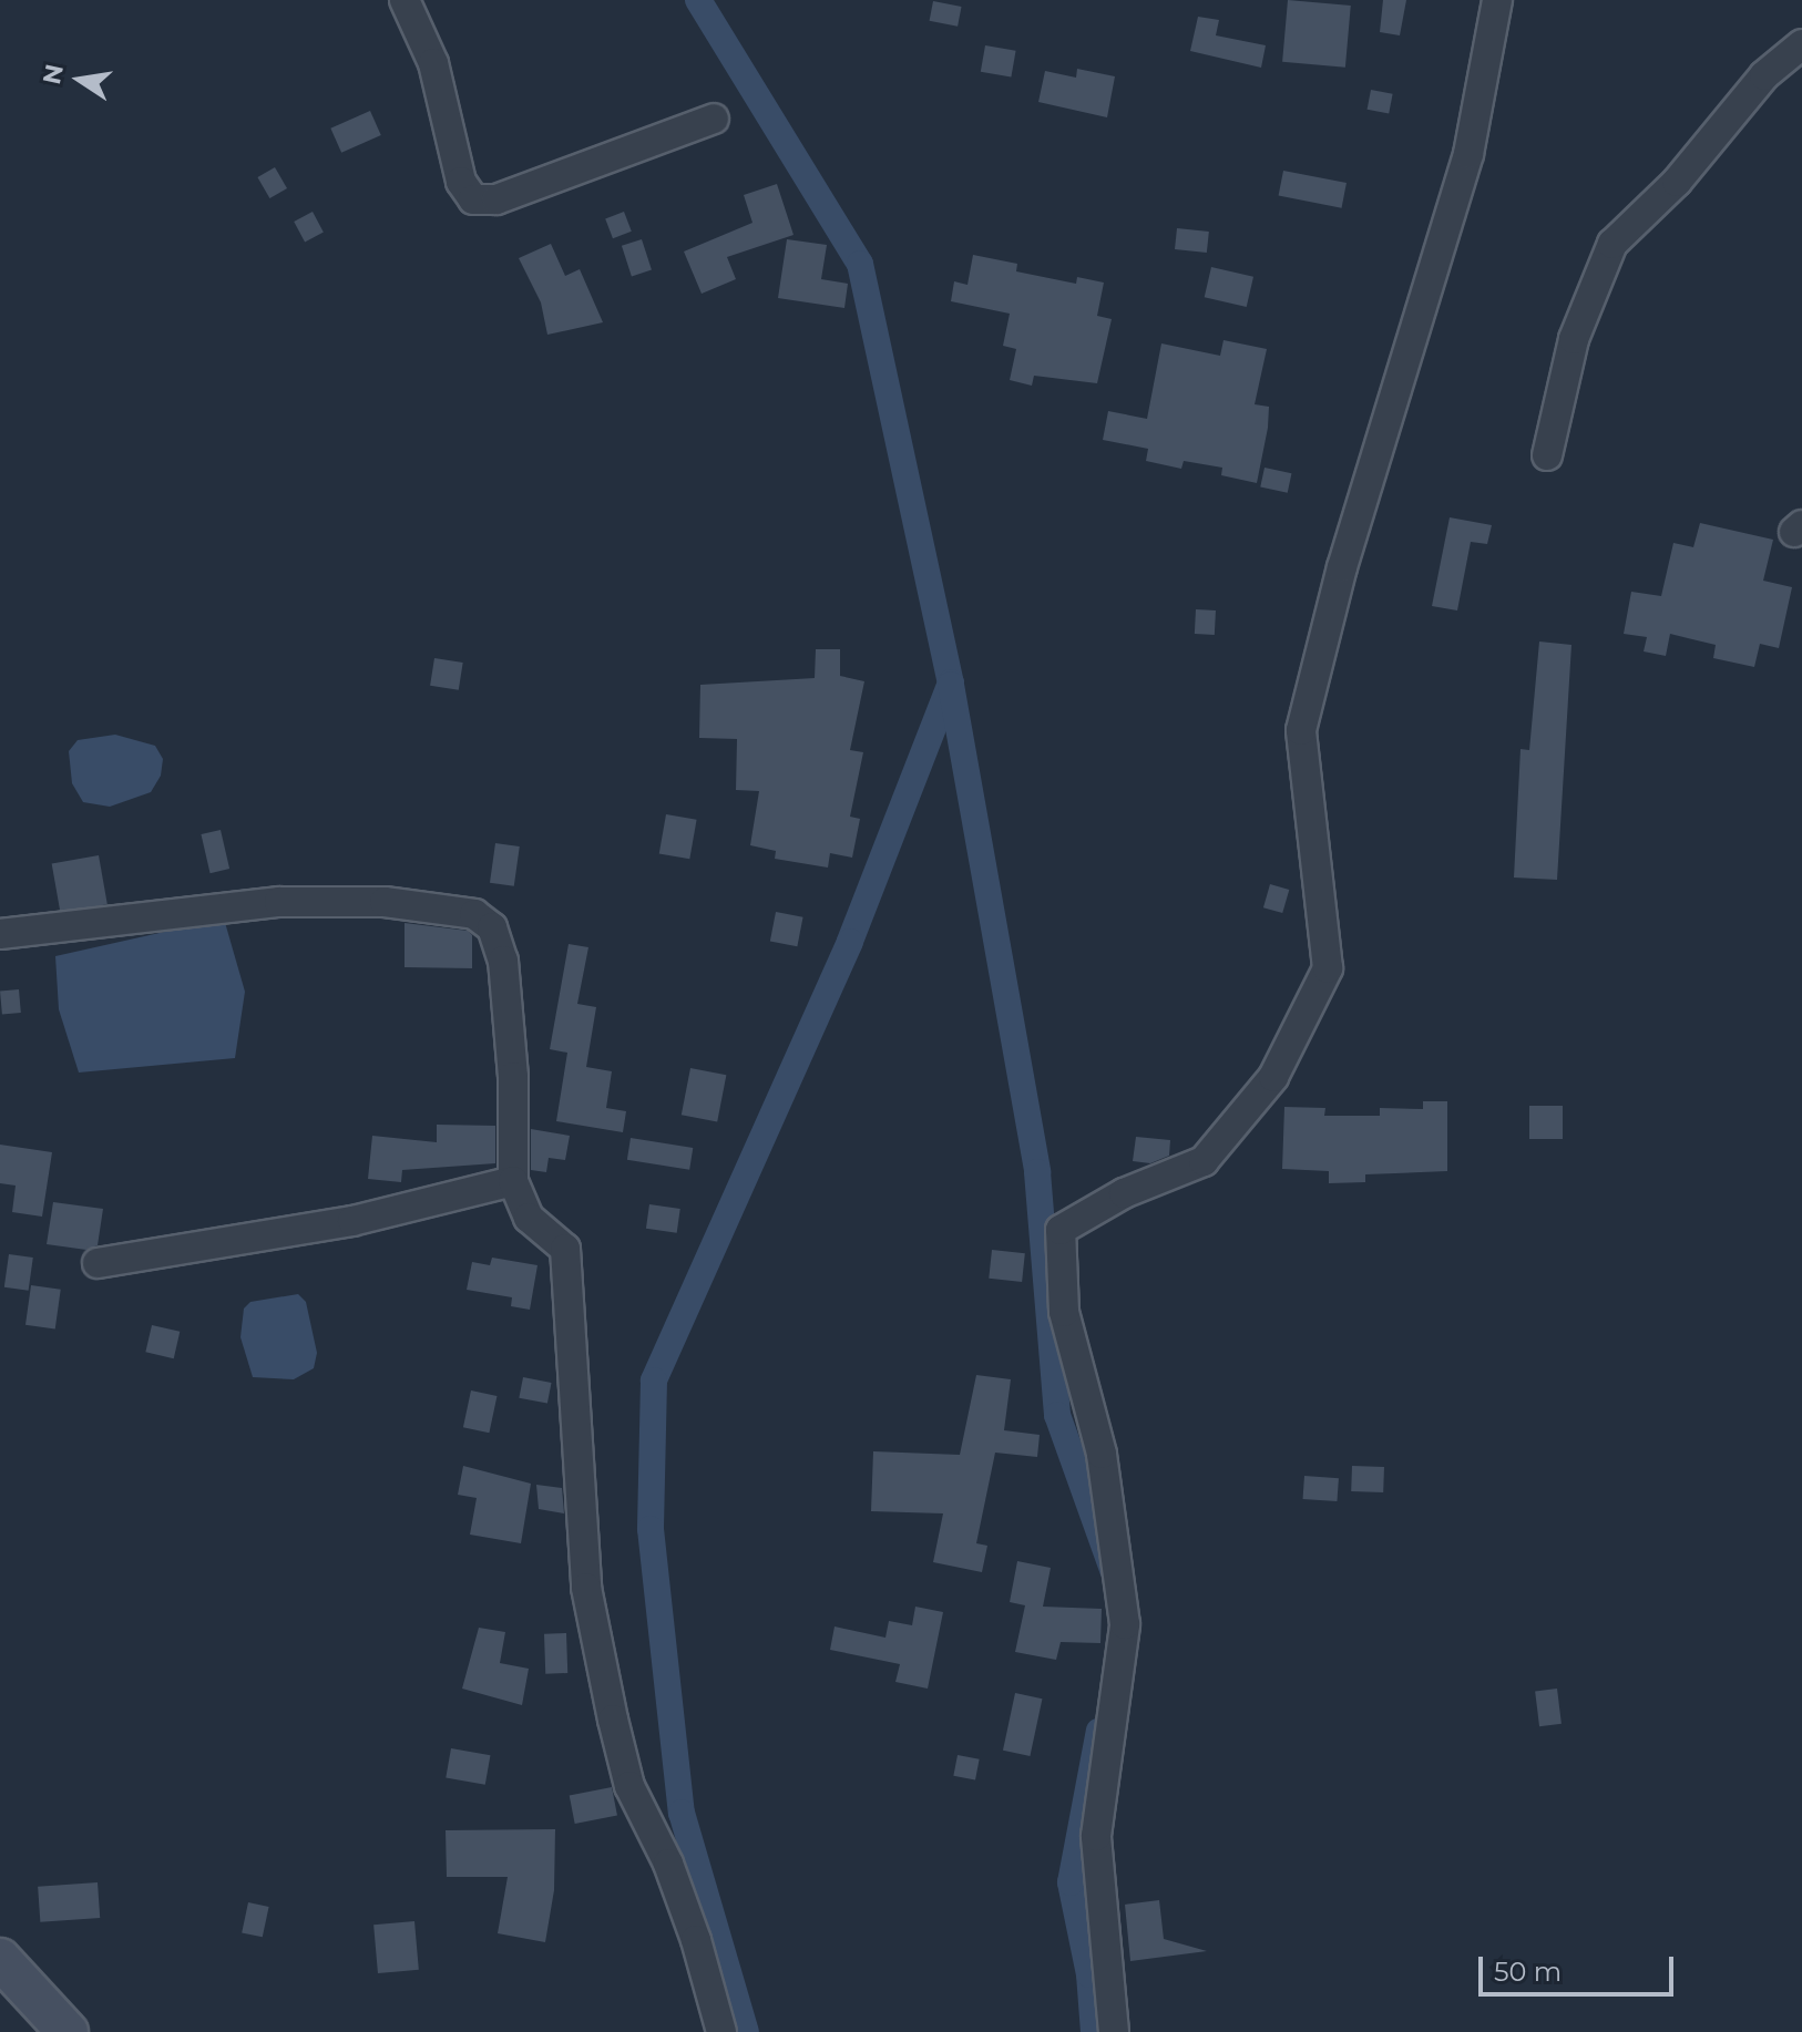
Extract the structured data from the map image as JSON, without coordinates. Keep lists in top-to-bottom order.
{
  "scale_bar": "50 m",
  "north": "left"
}
